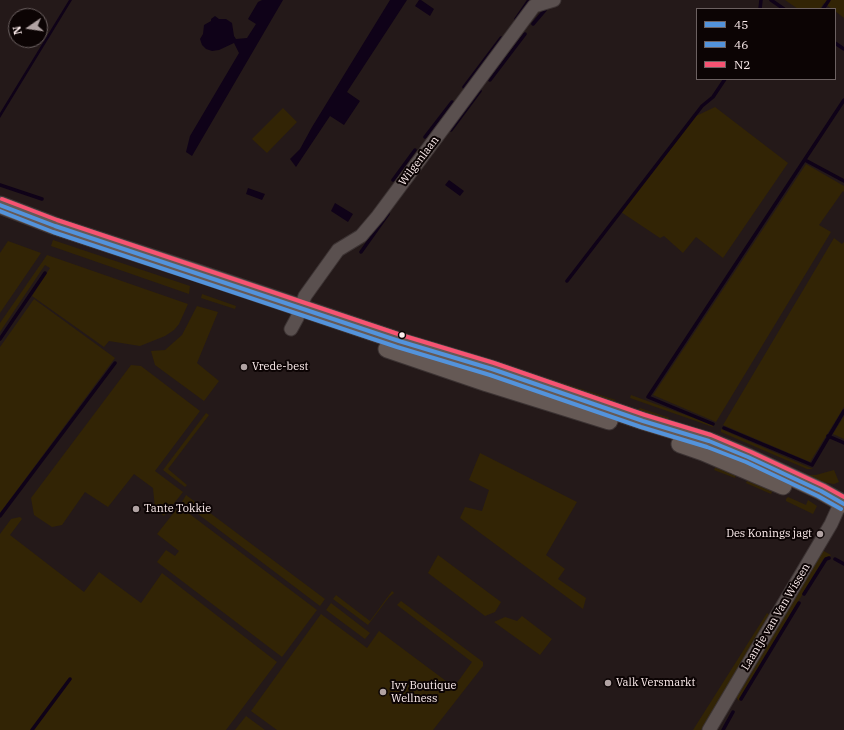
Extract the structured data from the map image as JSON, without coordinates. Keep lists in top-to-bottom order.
{
  "streets": {
    "street": ["Wilgenlaan", "Laantje van Van Wissen"]
  },
  "places": [
    "Vrede-best",
    "Tante Tokkie",
    "Des Konings jagt",
    "Valk Versmarkt",
    "Ivy Boutique Wellness"
  ],
  "lines": ["transit line N2", "transit line 45", "transit line 46"],
  "legend": ["45", "46", "N2"],
  "north": "left"
}
